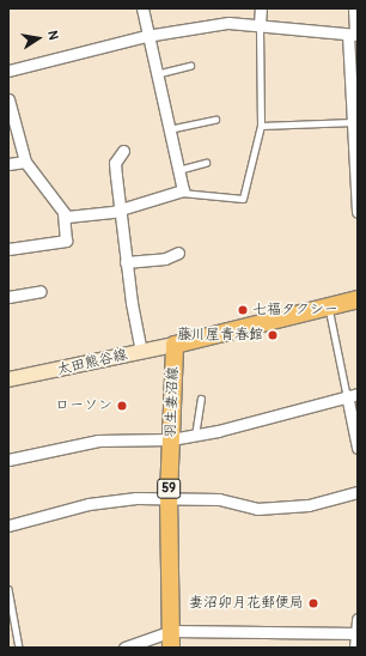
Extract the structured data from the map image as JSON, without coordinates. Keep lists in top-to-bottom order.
{
  "streets": {
    "main road": ["太田熊谷線", "羽生妻沼線", "59"]
  },
  "crossings": [
    ["太田熊谷線", "羽生妻沼線"]
  ],
  "places": [
    "七福タクシー",
    "藤川屋青春館",
    "ローソン",
    "妻沼卯月花郵便局"
  ],
  "north": "right"
}
